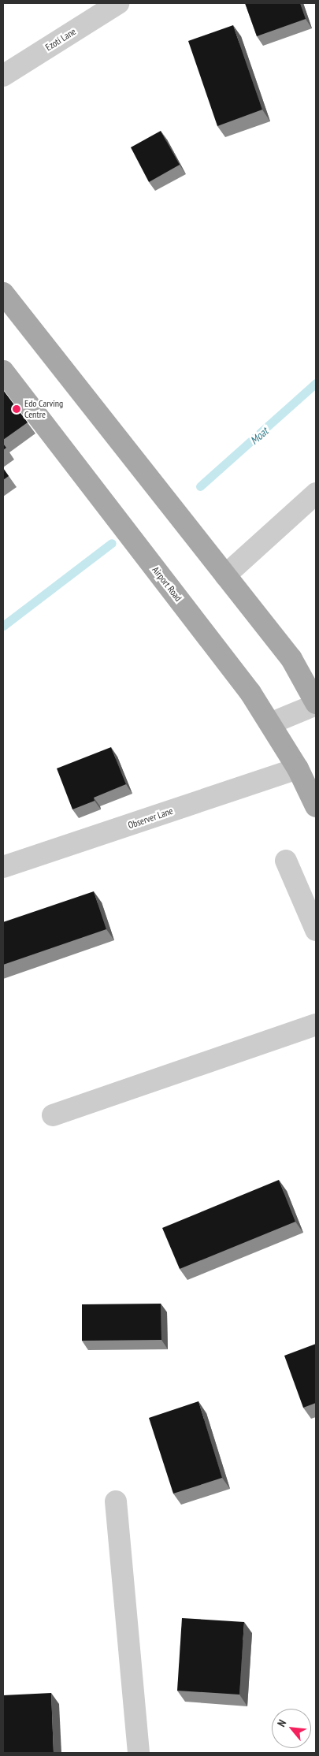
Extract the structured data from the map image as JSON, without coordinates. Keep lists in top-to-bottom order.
{
  "streets": {
    "main road": ["Airport Road"],
    "street": ["Ezoti Lane", "Observer Lane"]
  },
  "crossings": [
    ["Airport Road", "Observer Lane"]
  ],
  "water": ["Moat"],
  "places": ["Edo Carving Centre"],
  "north": "top left"
}
